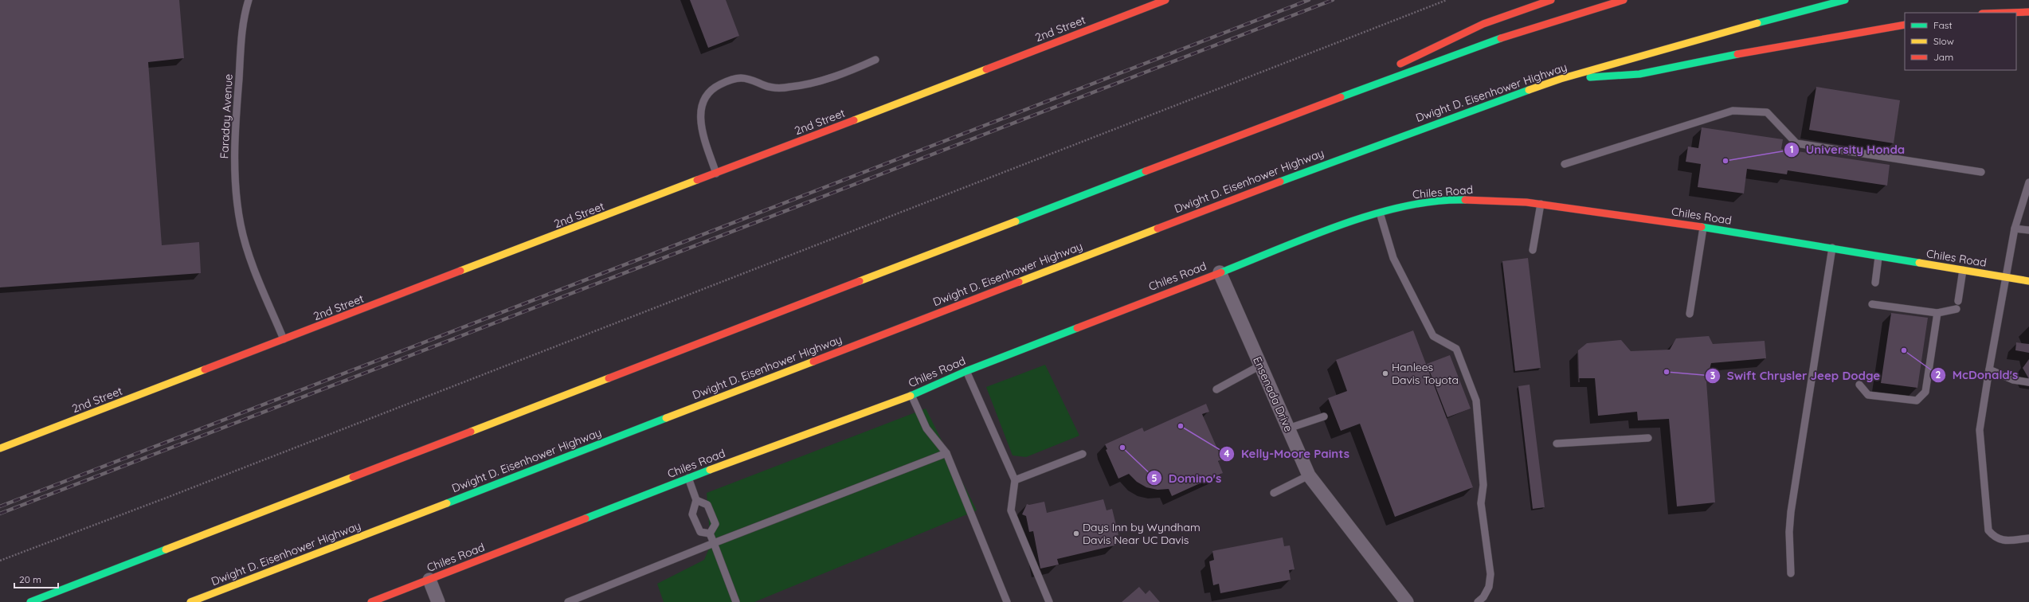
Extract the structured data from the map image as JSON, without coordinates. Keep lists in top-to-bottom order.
{
  "streets": {
    "main road": ["2nd Street", "Dwight D. Eisenhower Highway", "Chiles Road"],
    "street": ["Ensenada Drive"],
    "lane": ["Faraday Avenue"]
  },
  "crossings": [
    ["2nd Street", "Faraday Avenue"],
    ["Chiles Road", "Ensenada Drive"]
  ],
  "places": [
    "University Honda",
    "McDonald's",
    "Swift Chrysler Jeep Dodge",
    "Hanlees Davis Toyota",
    "Kelly-Moore Paints",
    "Domino's",
    "Days Inn by Wyndham Davis Near UC Davis"
  ],
  "legend": ["Fast", "Slow", "Jam"],
  "scale_bar": "20 m"
}
